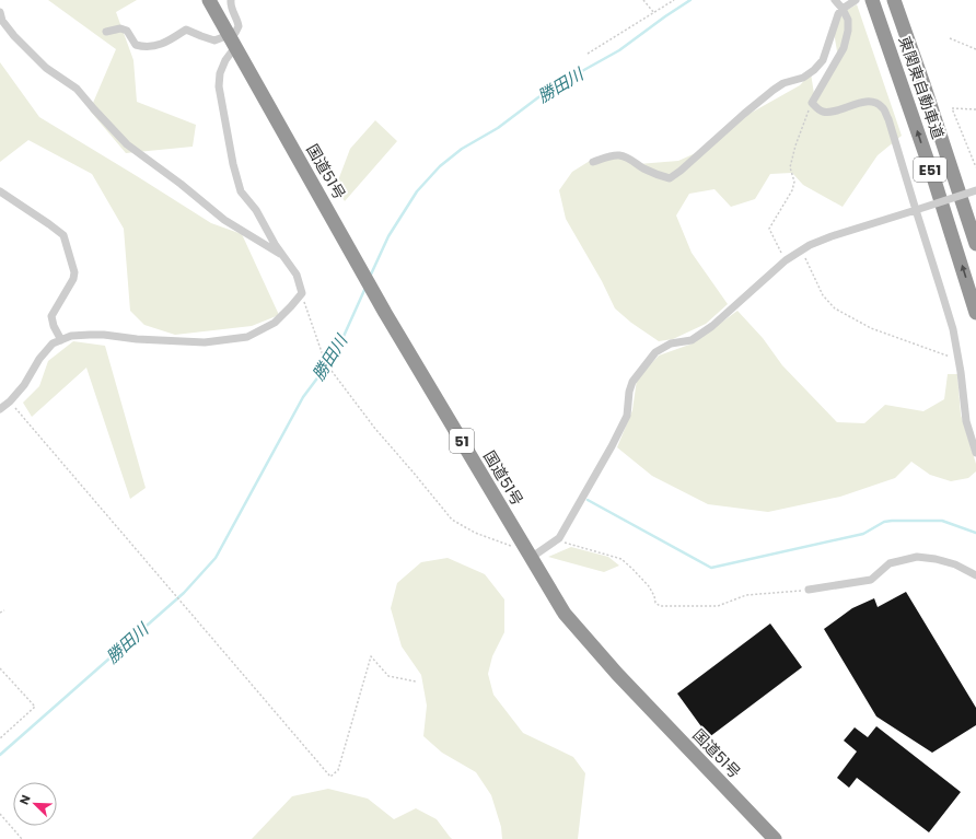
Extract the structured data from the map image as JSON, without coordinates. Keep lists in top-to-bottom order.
{
  "streets": {
    "highway": [
      "東関東自動車道",
      "E51",
      "国道51号",
      "51"
    ]
  },
  "water": ["勝田川"],
  "north": "top left"
}
